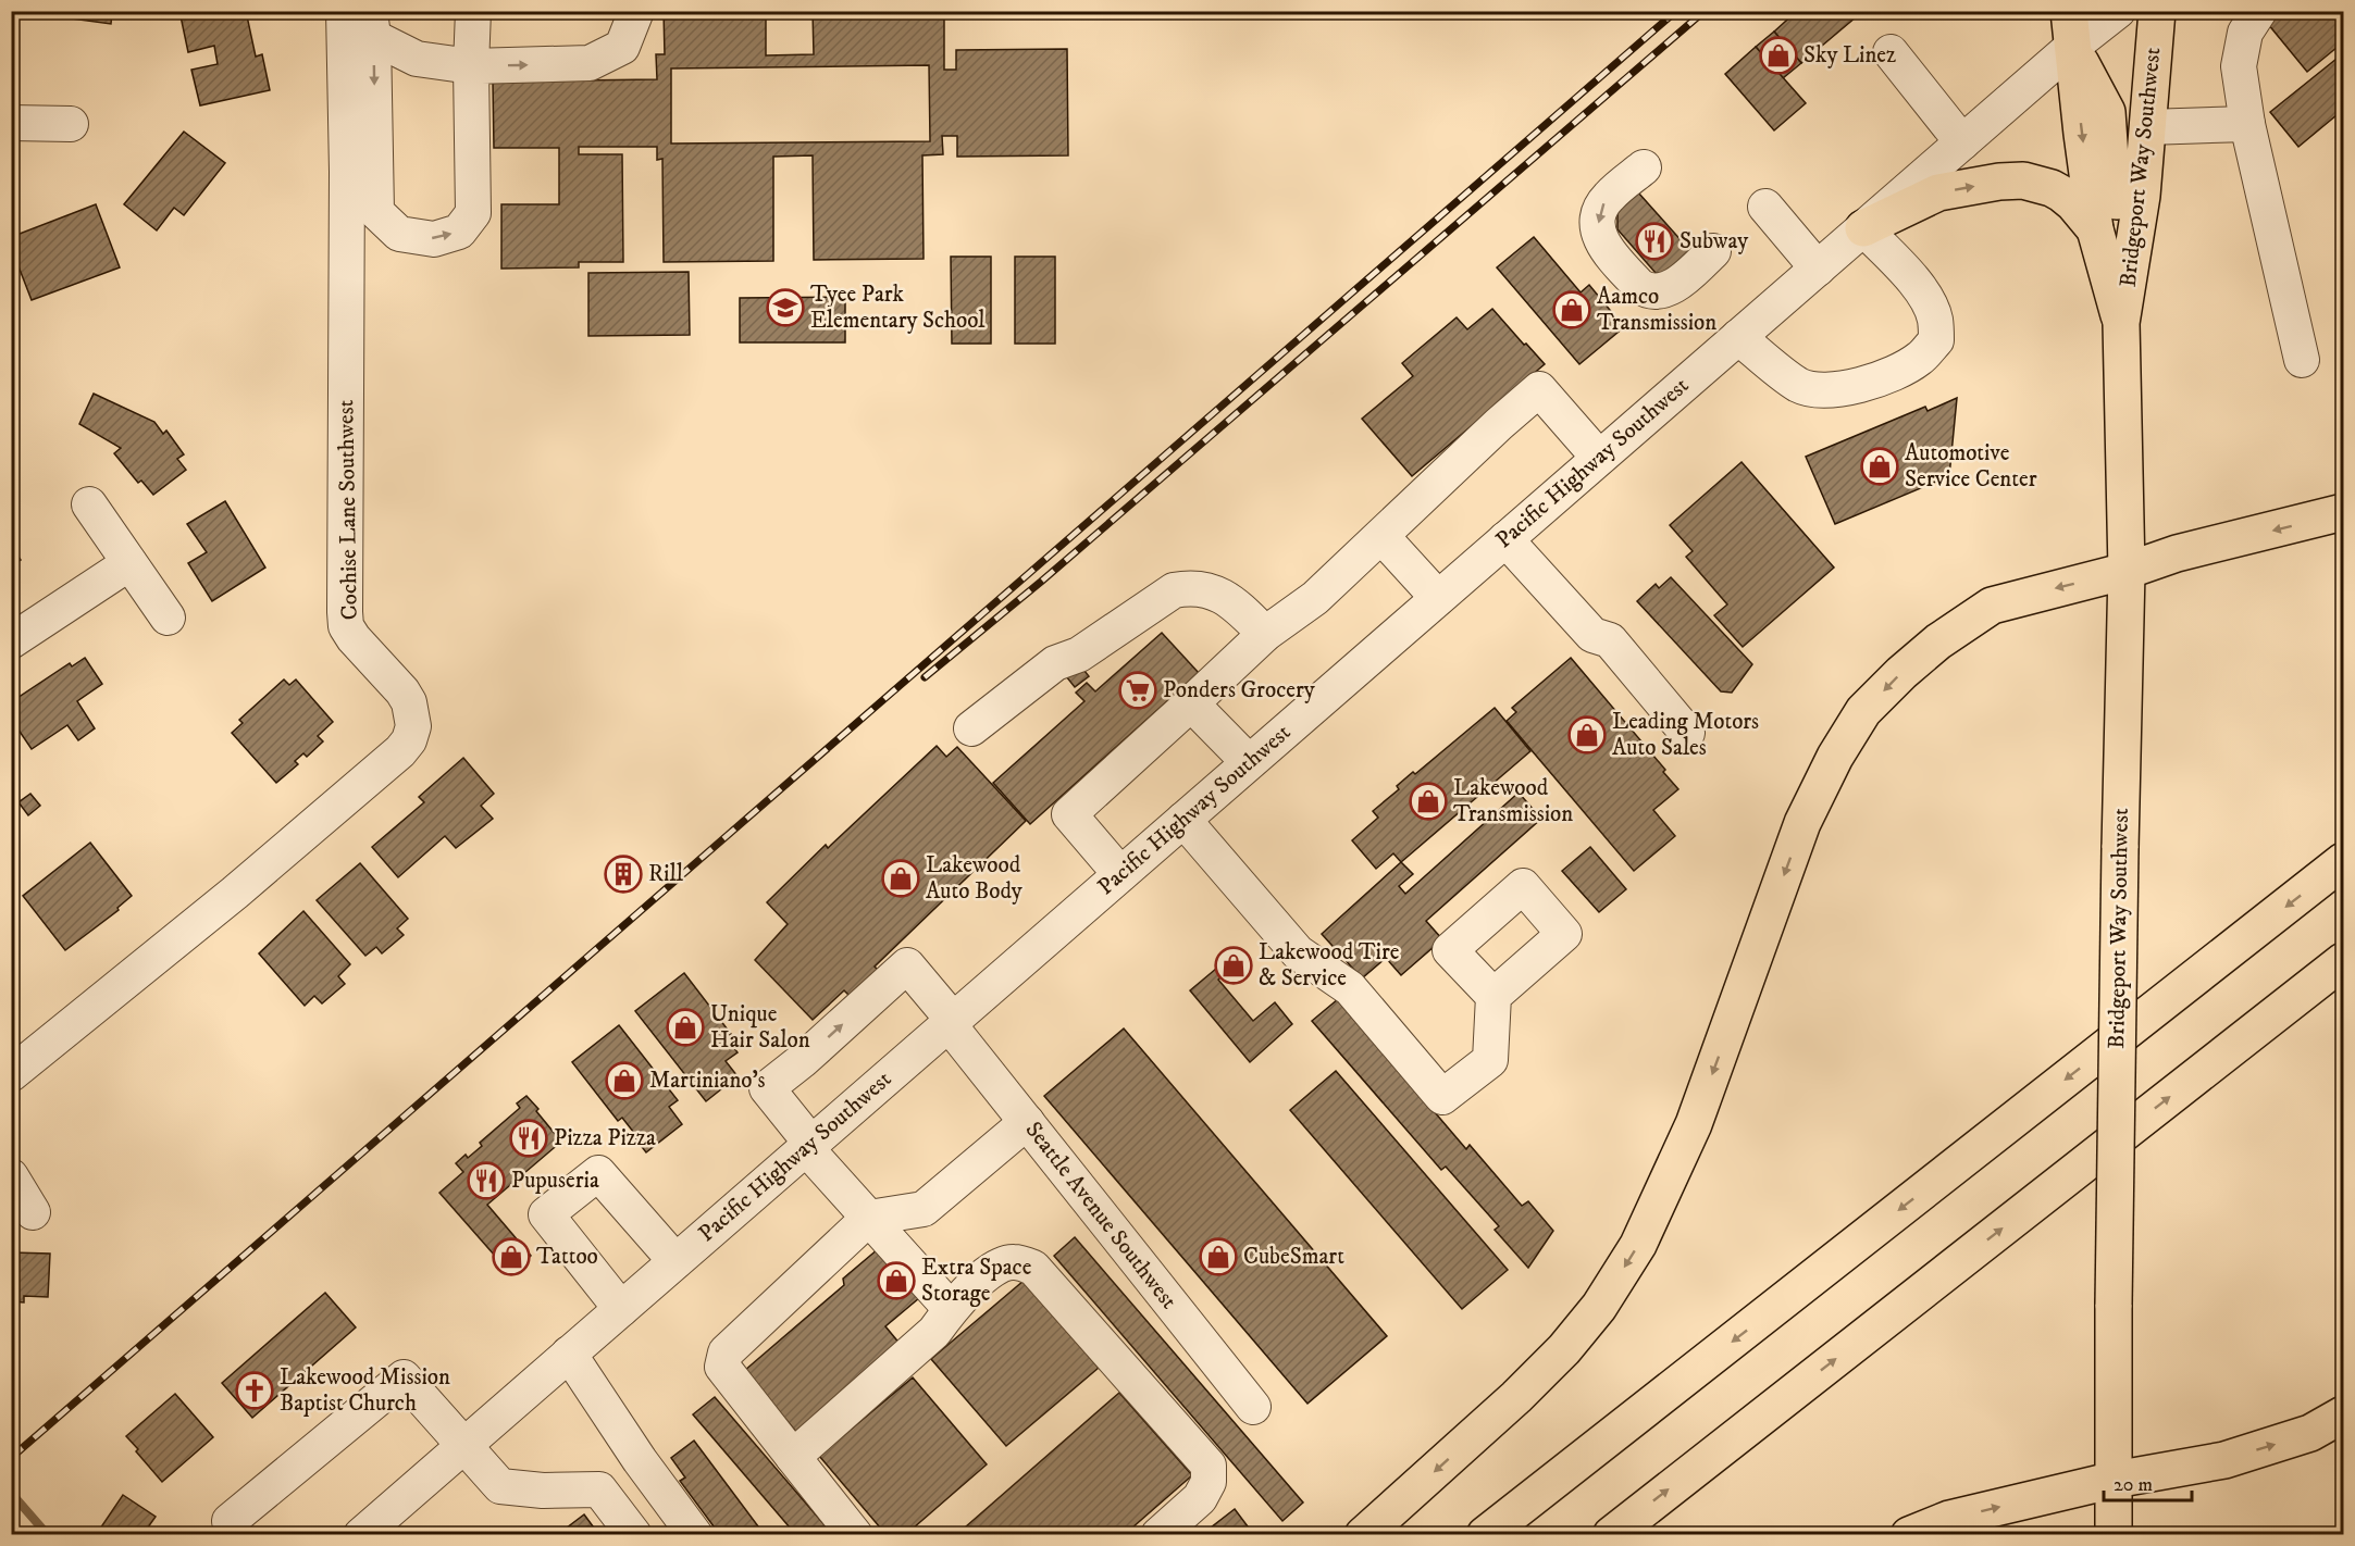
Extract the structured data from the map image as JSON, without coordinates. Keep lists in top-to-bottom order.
{
  "streets": {
    "main road": ["Bridgeport Way Southwest"],
    "street": ["Pacific Highway Southwest", "Cochise Lane Southwest", "Seattle Avenue Southwest"]
  },
  "crossings": [
    ["Bridgeport Way Southwest", "Pacific Highway Southwest"],
    ["Pacific Highway Southwest", "Seattle Avenue Southwest"]
  ],
  "places": {
    "shop": [
      "Sky Linez",
      "Aamco Transmission",
      "Automotive Service Center",
      "Leading Motors Auto Sales",
      "Lakewood Transmission",
      "Lakewood Auto Body",
      "Lakewood Tire & Service",
      "Unique Hair Salon",
      "Martiniano's",
      "Tattoo",
      "CubeSmart",
      "Extra Space Storage"
    ],
    "restaurant": ["Subway", "Pizza Pizza", "Pupuseria"],
    "school or university": ["Tyee Park Elementary School"],
    "supermarket": ["Ponders Grocery"],
    "building": ["Rill"],
    "church": ["Lakewood Mission Baptist Church"]
  },
  "scale_bar": "20 m"
}
